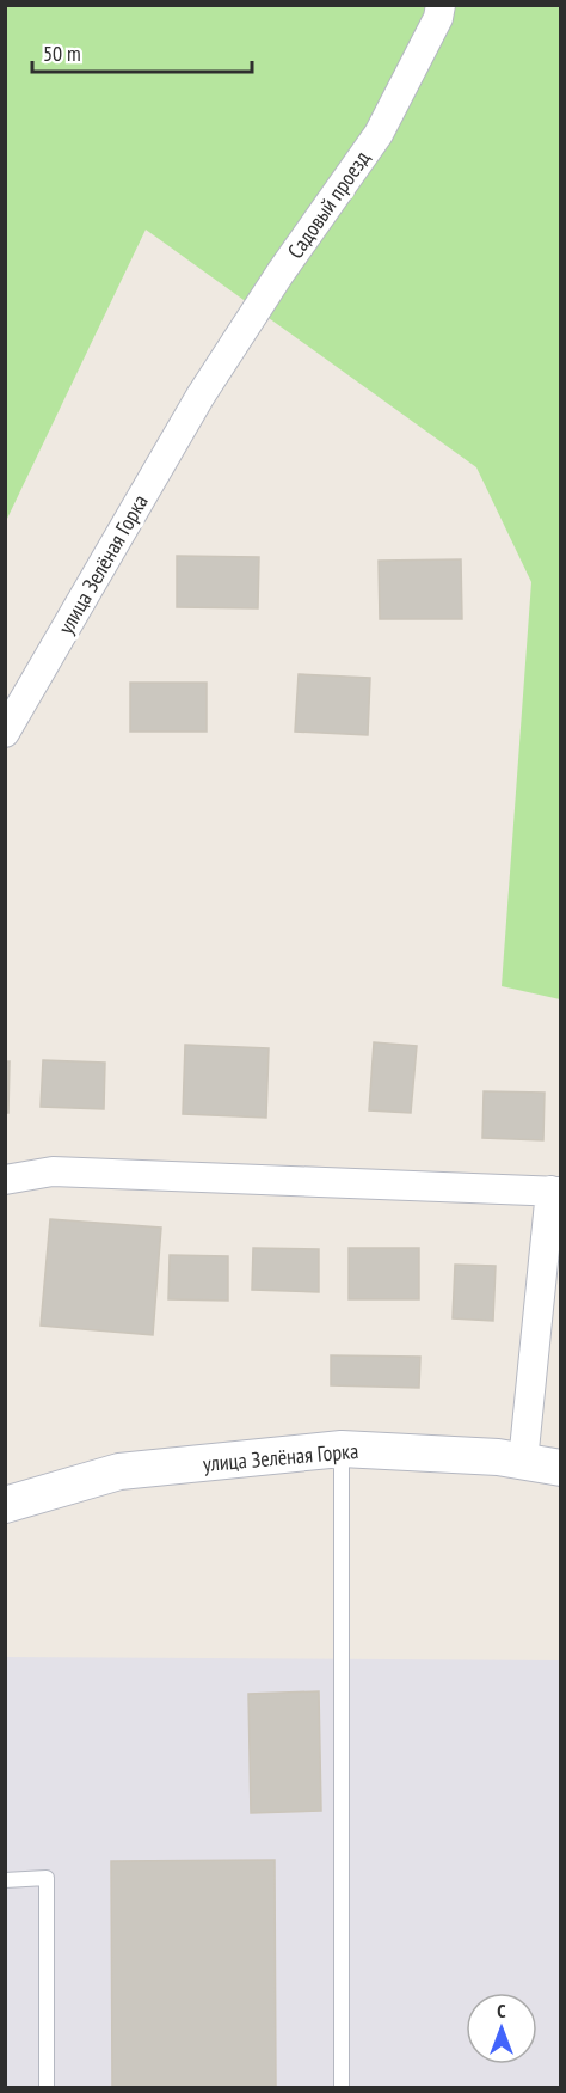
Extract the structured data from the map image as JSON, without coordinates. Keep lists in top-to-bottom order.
{
  "streets": {
    "street": ["Садовый проезд", "улица Зелёная Горка"]
  },
  "crossings": [
    ["Садовый проезд", "улица Зелёная Горка"]
  ],
  "scale_bar": "50 m",
  "north": "top"
}
